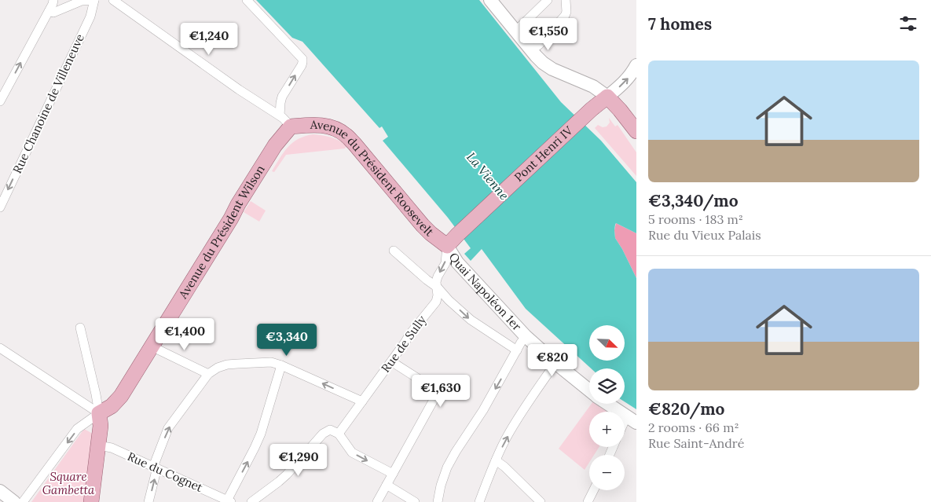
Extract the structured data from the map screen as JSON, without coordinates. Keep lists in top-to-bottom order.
{
  "streets": {
    "main road": [
      "Pont Henri IV",
      "Avenue du Président Roosevelt",
      "Avenue du Président Wilson",
      "Quai Napoléon 1er"
    ],
    "street": ["Rue Chanoine de Villeneuve", "Rue de Sully", "Rue du Cognet"]
  },
  "crossings": [
    ["Pont Henri IV", "Avenue du Président Roosevelt"],
    ["Pont Henri IV", "Quai Napoléon 1er"],
    ["Pont Henri IV", "Rue de Sully"],
    ["Avenue du Président Roosevelt", "Avenue du Président Wilson"],
    ["Avenue du Président Roosevelt", "Quai Napoléon 1er"],
    ["Avenue du Président Roosevelt", "Rue de Sully"],
    ["Quai Napoléon 1er", "Rue de Sully"]
  ],
  "water": ["La Vienne"],
  "parks": ["Square Gambetta"],
  "north": "bottom right",
  "page": {
    "heading": "7 homes",
    "price": [
      "€1,550",
      "€1,240",
      "€1,400",
      "€3,340",
      "€820",
      "€1,630",
      "€1,290"
    ],
    "list": [
      {
        "name": "€3,340/mo",
        "note": "5 rooms · 183 m² · Rue du Vieux Palais"
      },
      {
        "name": "€820/mo",
        "note": "2 rooms · 66 m² · Rue Saint-André"
      }
    ],
    "map_buttons": ["+", "−"]
  }
}
